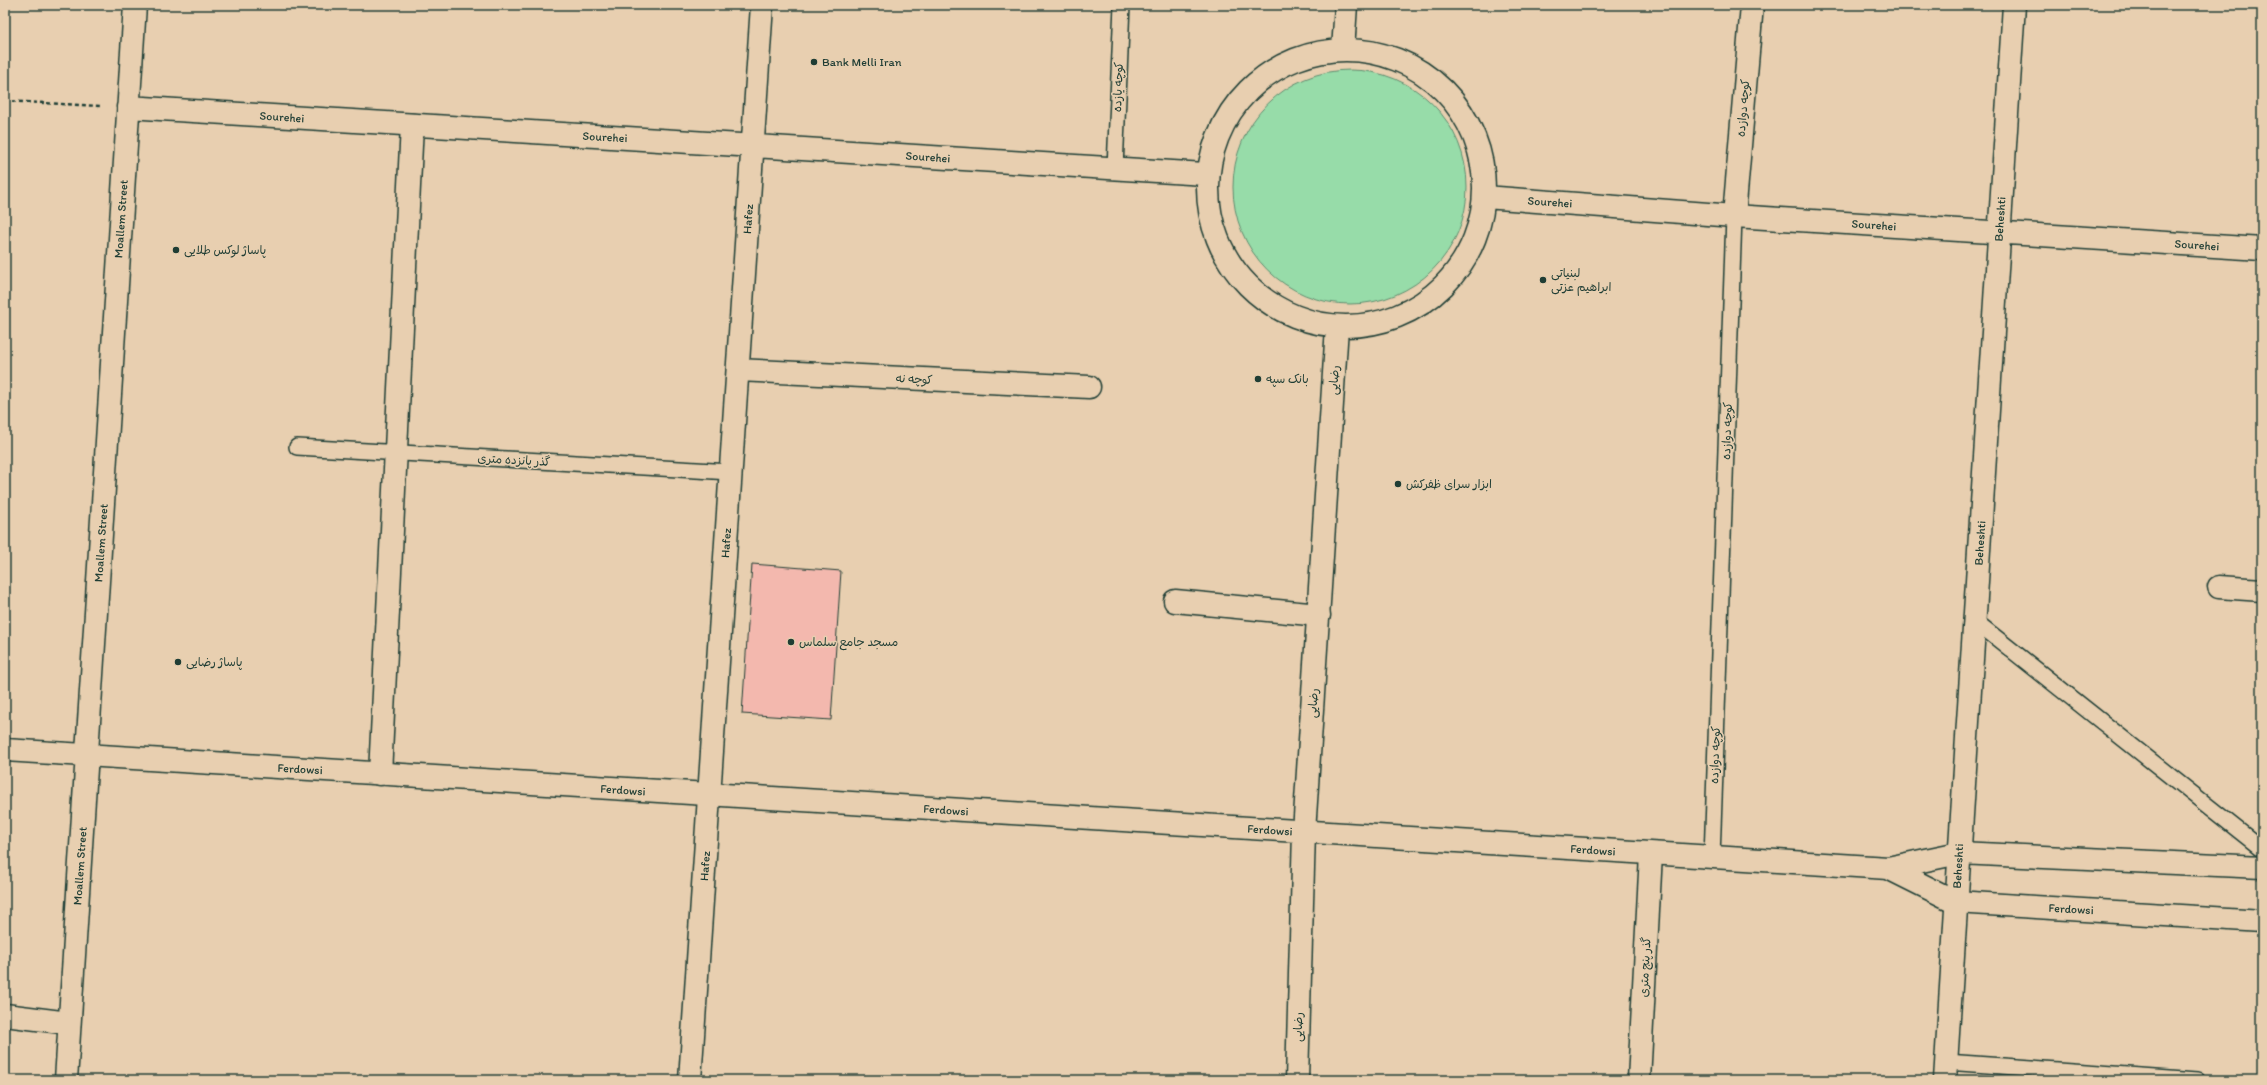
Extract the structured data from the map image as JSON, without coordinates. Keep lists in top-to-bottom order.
{
  "streets": {
    "street": [
      "کوچه دوازده",
      "Sourehei",
      "Moallem Street",
      "Hafez",
      "Beheshti",
      "کوچه نه",
      "رضایی",
      "Ferdowsi",
      "گذر پنج متری"
    ],
    "lane": ["کوچه یازده", "گذر پانزده متری"]
  },
  "crossings": [
    ["کوچه یازده", "Sourehei"],
    ["کوچه دوازده", "Sourehei"],
    ["کوچه دوازده", "Ferdowsi"],
    ["Sourehei", "Moallem Street"],
    ["Sourehei", "Hafez"],
    ["Sourehei", "Beheshti"],
    ["Moallem Street", "Ferdowsi"],
    ["Hafez", "کوچه نه"],
    ["Hafez", "گذر پانزده متری"],
    ["Hafez", "Ferdowsi"],
    ["Beheshti", "Ferdowsi"],
    ["رضایی", "Ferdowsi"],
    ["Ferdowsi", "گذر پنج متری"]
  ],
  "places": [
    "Bank Melli Iran",
    "پاساژ لوکس طلایی",
    "لبنیاتی ابراهیم عزتی",
    "بانک سپه",
    "ابزار سرای ظفرکش",
    "مسجد جامع سلماس",
    "پاساژ رضایی"
  ]
}
